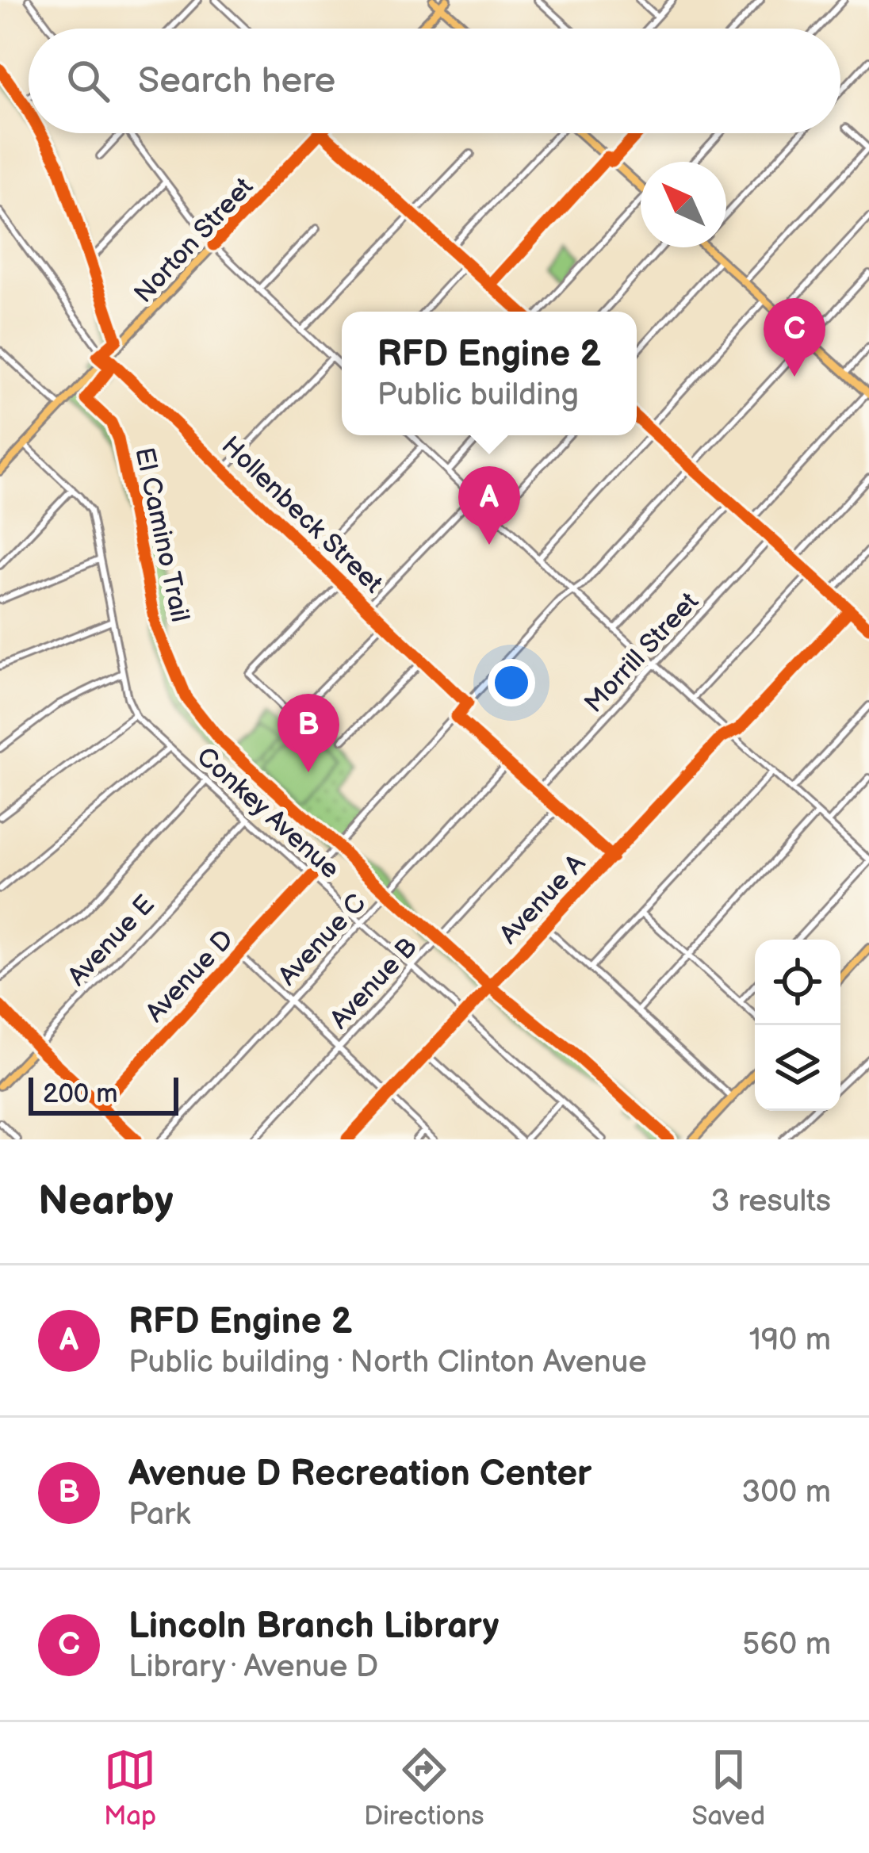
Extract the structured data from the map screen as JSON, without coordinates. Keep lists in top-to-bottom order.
{
  "streets": {
    "main road": ["Norton Street", "Avenue E"],
    "street": [
      "Hollenbeck Street",
      "Morrill Street",
      "Conkey Avenue",
      "Avenue A",
      "Avenue C",
      "Avenue D",
      "Avenue B"
    ],
    "cycle path": ["El Camino Trail"]
  },
  "crossings": [
    ["Norton Street", "Hollenbeck Street"],
    ["Hollenbeck Street", "Avenue D"],
    ["Conkey Avenue", "Avenue A"],
    ["Conkey Avenue", "Avenue C"],
    ["Conkey Avenue", "Avenue E"],
    ["Conkey Avenue", "Avenue D"],
    ["Conkey Avenue", "Avenue B"]
  ],
  "scale_bar": "200 m",
  "north": "top left",
  "page": {
    "search": "Search here",
    "pins": ["C", "A", "B"],
    "popup": ["RFD Engine 2", "Public building"],
    "scale": "200 m",
    "heading": ["Nearby", "3 results"],
    "list": [
      {
        "mark": "A",
        "name": "RFD Engine 2",
        "note": "Public building · North Clinton Avenue",
        "value": "190 m"
      },
      {
        "mark": "B",
        "name": "Avenue D Recreation Center",
        "note": "Park",
        "value": "300 m"
      },
      {
        "mark": "C",
        "name": "Lincoln Branch Library",
        "note": "Library · Avenue D",
        "value": "560 m"
      }
    ],
    "nav": ["Map", "Directions", "Saved"]
  }
}
